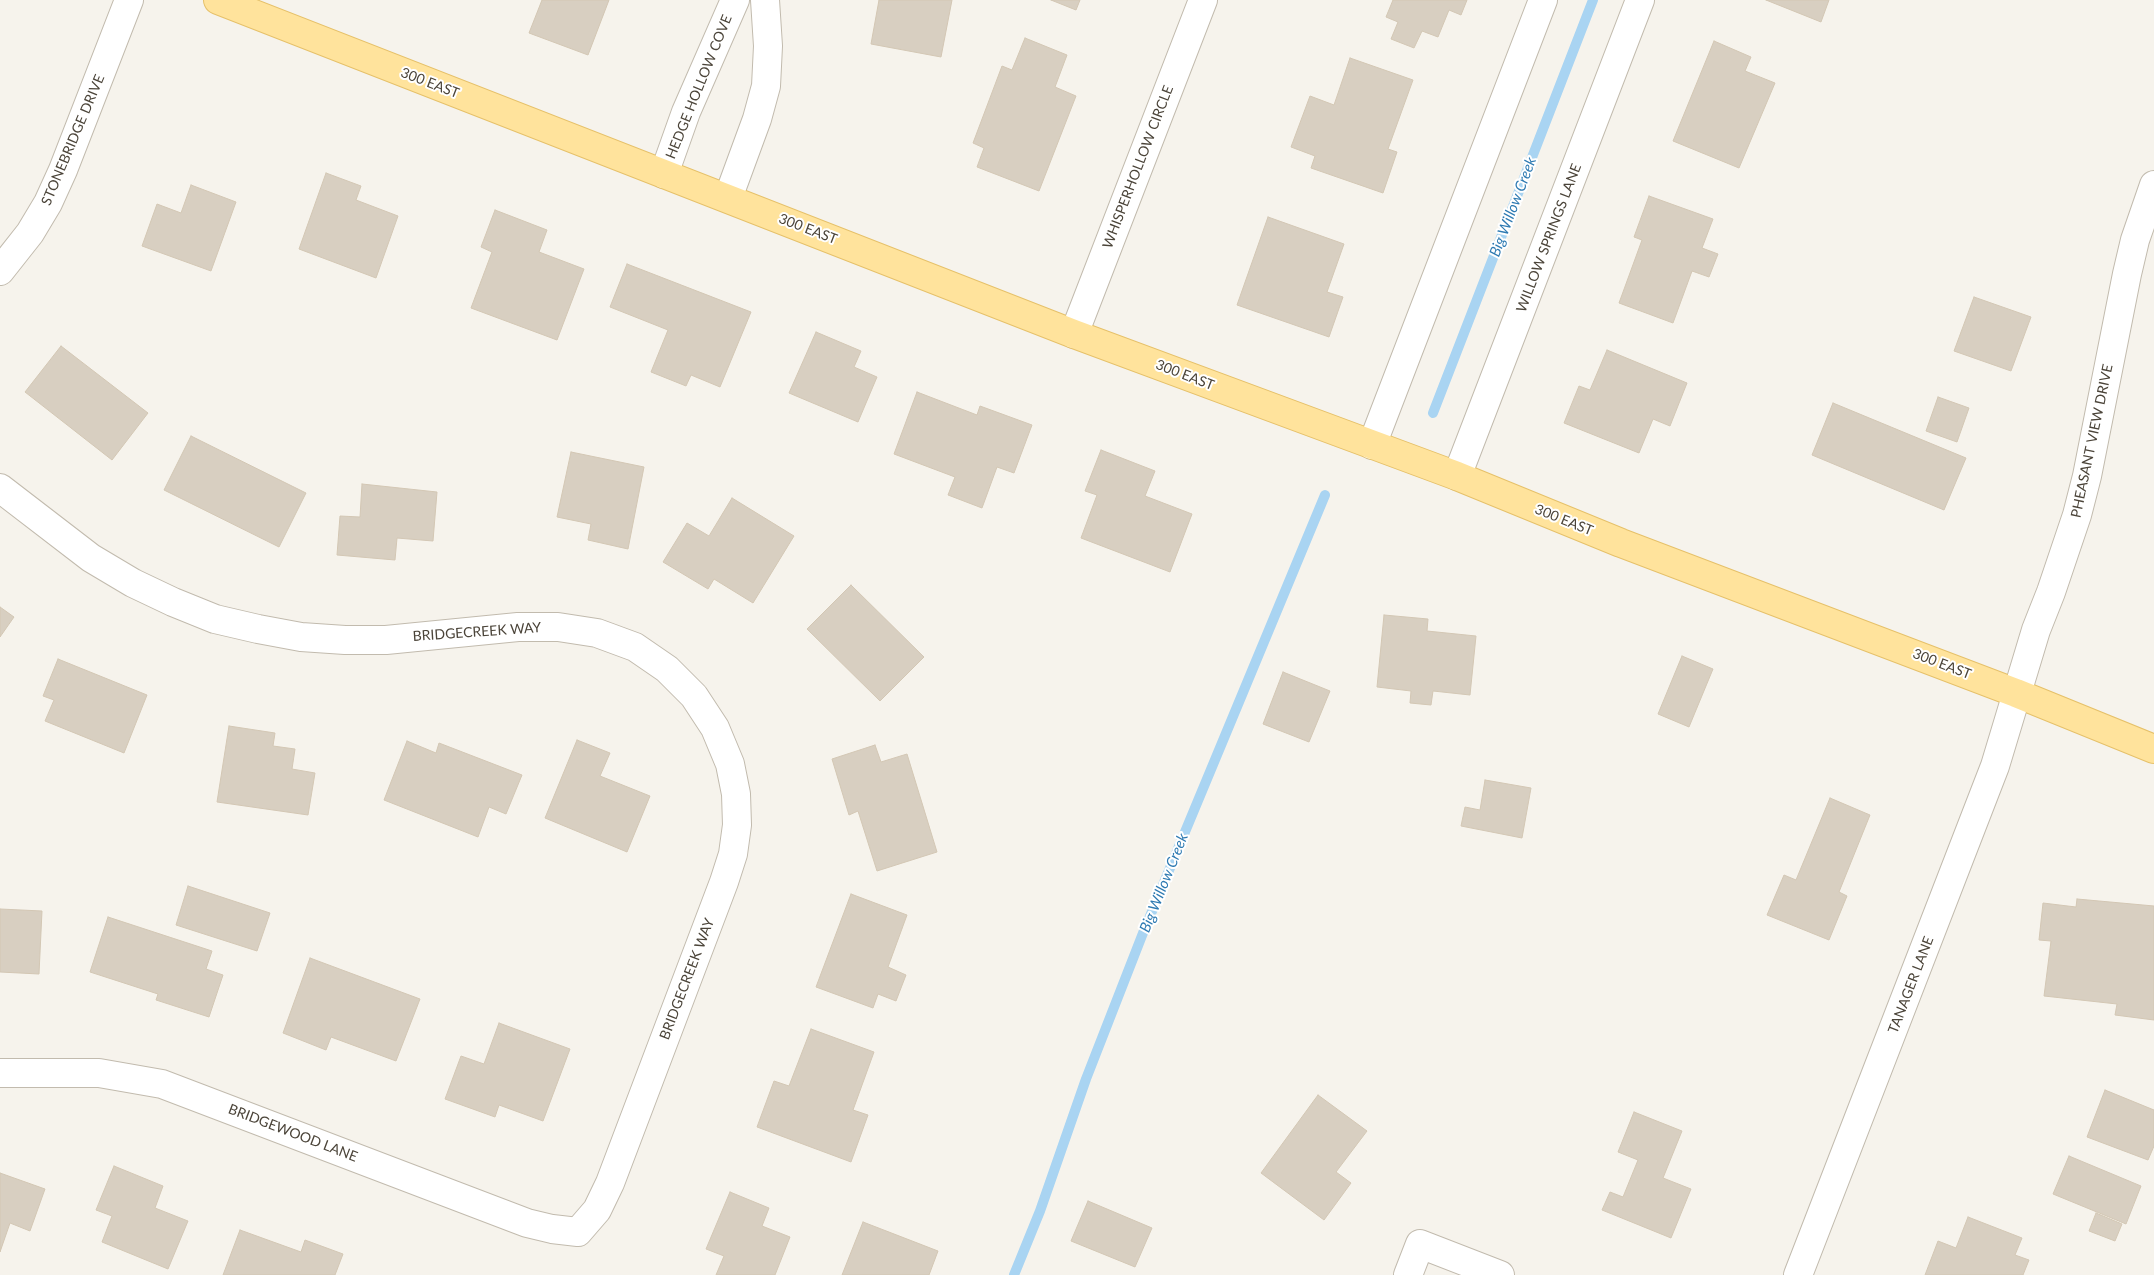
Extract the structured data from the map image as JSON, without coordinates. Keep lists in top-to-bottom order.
{
  "streets": {
    "main road": ["300 EAST"],
    "street": [
      "HEDGE HOLLOW COVE",
      "STONEBRIDGE DRIVE",
      "WHISPERHOLLOW CIRCLE",
      "WILLOW SPRINGS LANE",
      "PHEASANT VIEW DRIVE",
      "BRIDGECREEK WAY",
      "TANAGER LANE",
      "BRIDGEWOOD LANE"
    ]
  },
  "crossings": [
    ["300 EAST", "HEDGE HOLLOW COVE"],
    ["300 EAST", "WHISPERHOLLOW CIRCLE"],
    ["300 EAST", "WILLOW SPRINGS LANE"],
    ["300 EAST", "PHEASANT VIEW DRIVE"],
    ["300 EAST", "TANAGER LANE"],
    ["PHEASANT VIEW DRIVE", "TANAGER LANE"],
    ["BRIDGECREEK WAY", "BRIDGEWOOD LANE"]
  ],
  "water": ["Big Willow Creek"]
}
